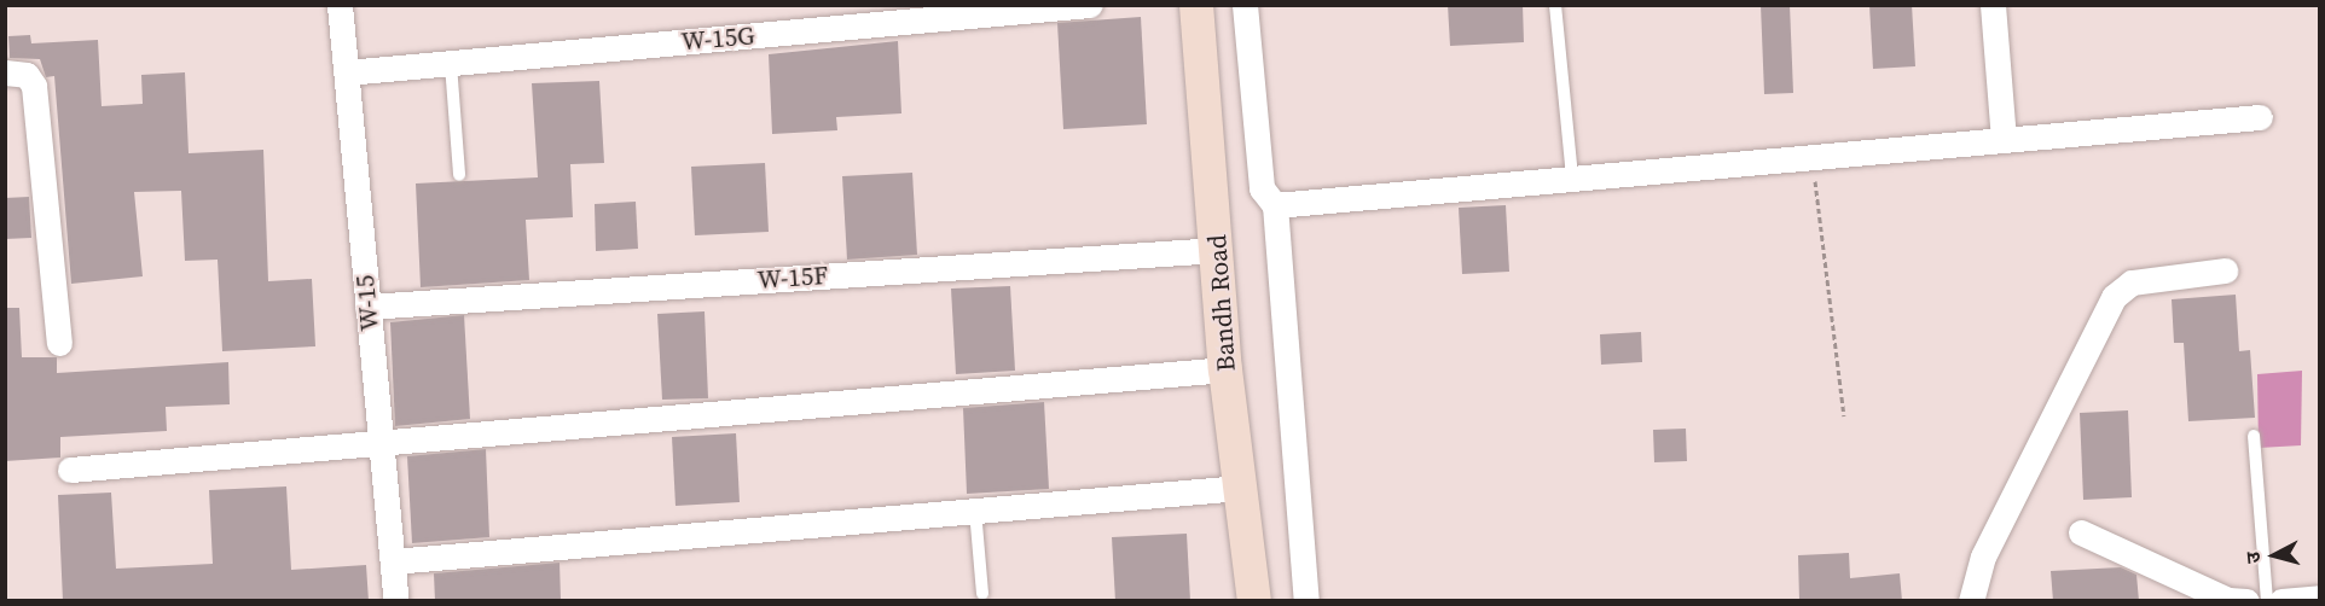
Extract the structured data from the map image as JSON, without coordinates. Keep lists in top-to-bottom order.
{
  "streets": {
    "street": [
      "W-15G",
      "W-15F",
      "W-15",
      "Bandh Road"
    ]
  },
  "crossings": [
    ["W-15G", "W-15"],
    ["W-15F", "W-15"],
    ["W-15F", "Bandh Road"]
  ],
  "north": "left"
}
